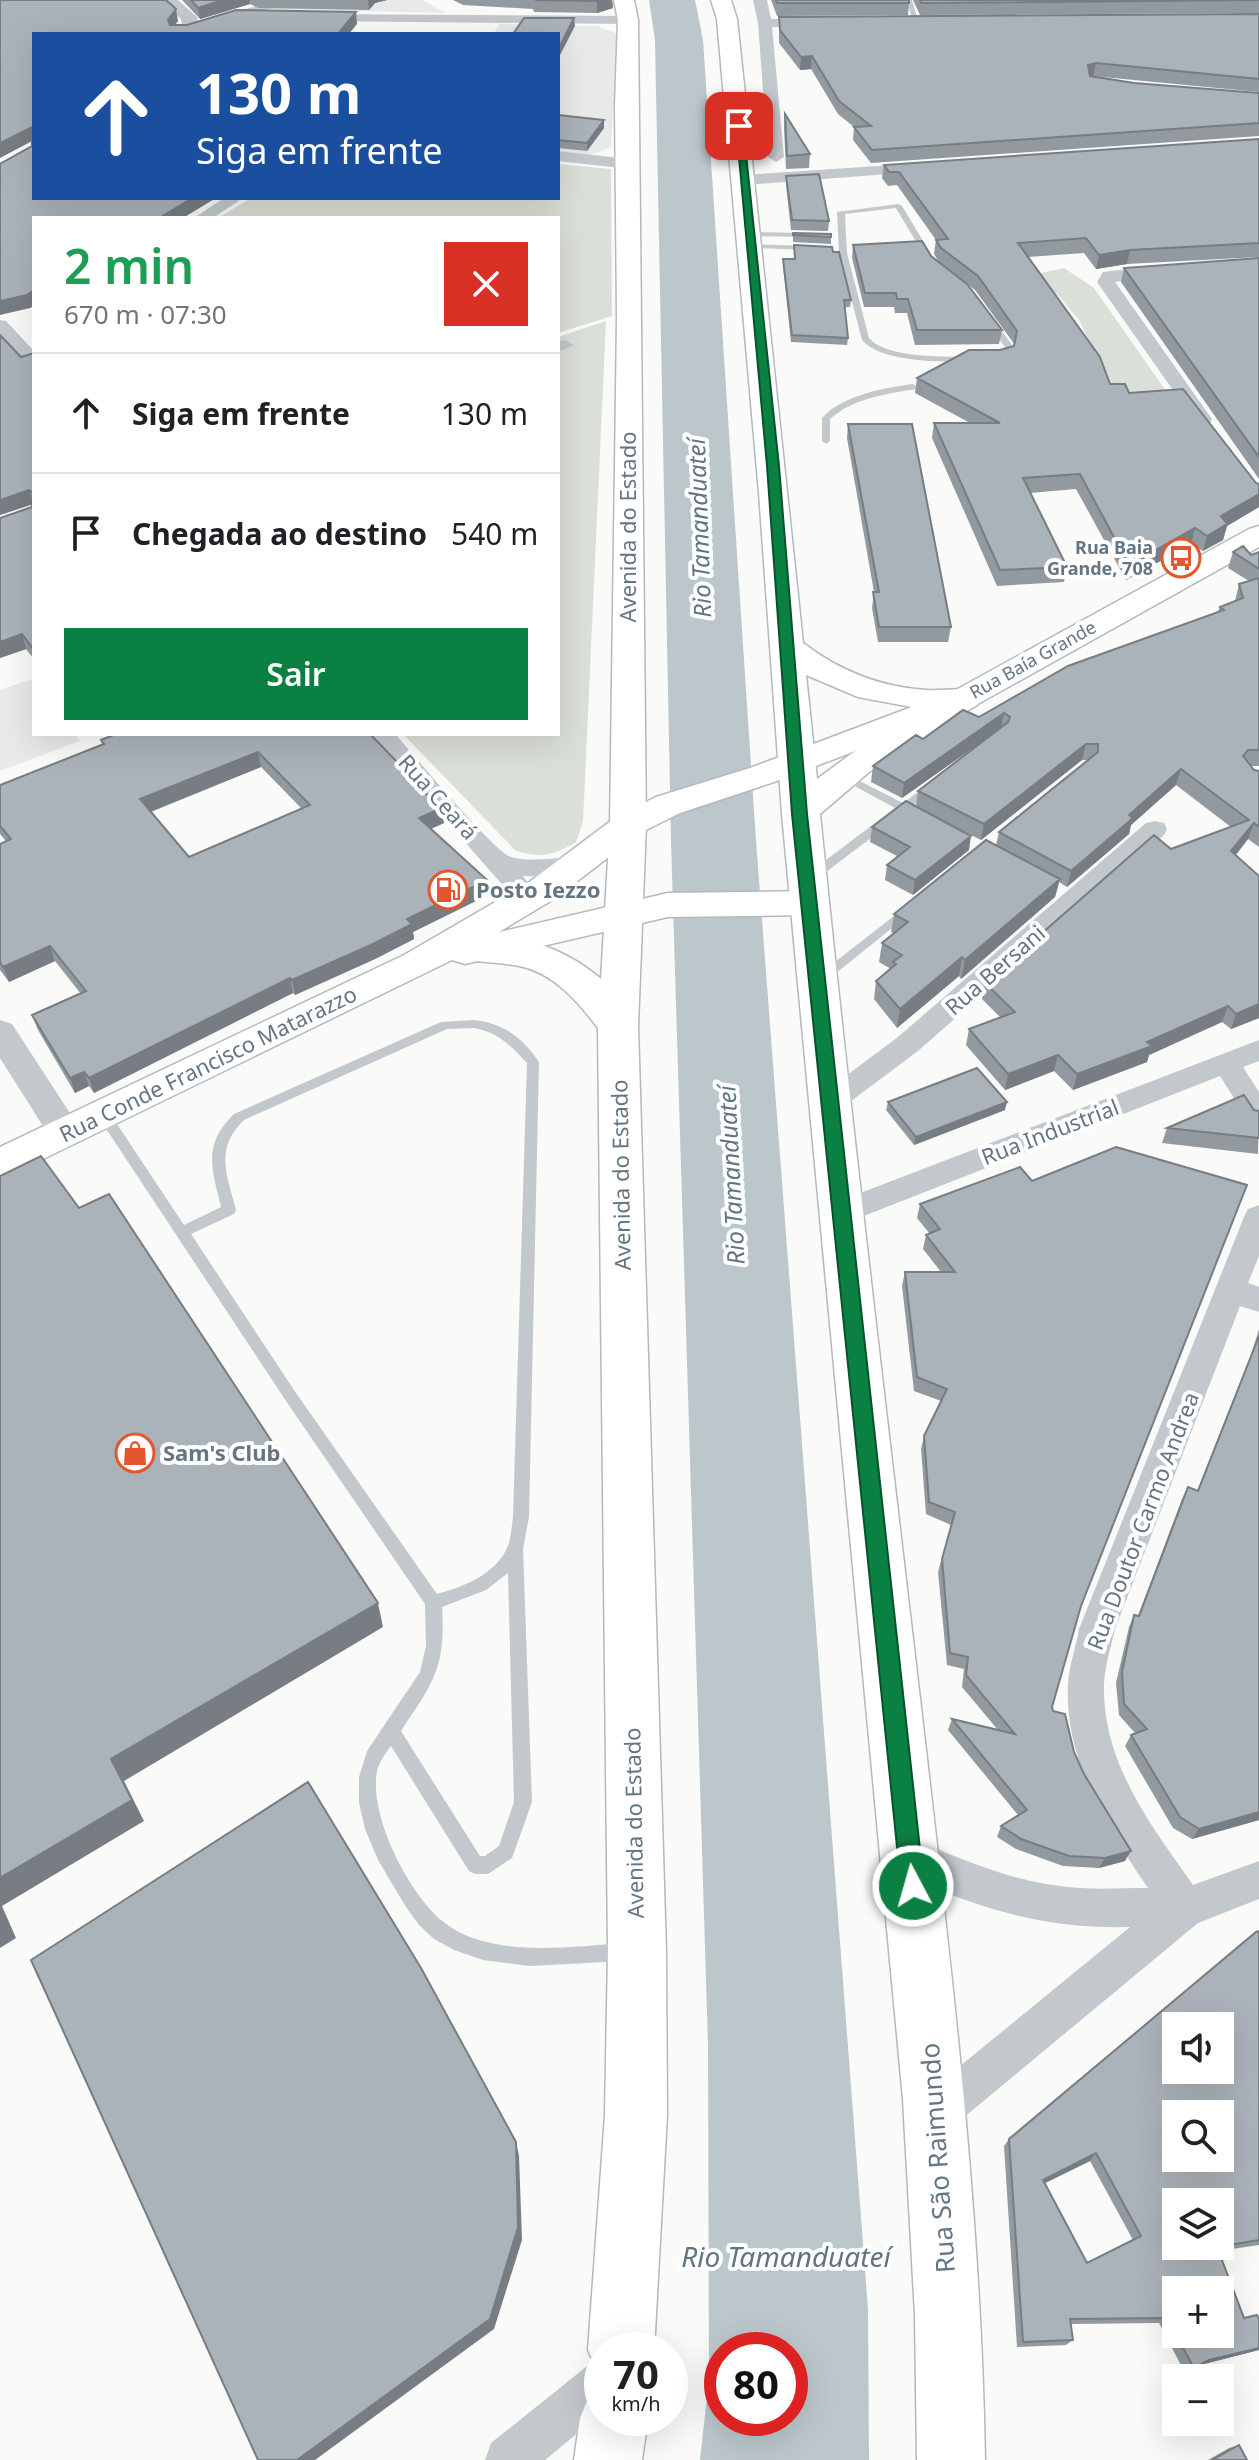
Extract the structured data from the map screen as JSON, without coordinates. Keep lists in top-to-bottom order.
{
  "streets": {
    "highway": ["Avenida do Estado", "Rua São Raimundo"],
    "main road": ["Rua Baía Grande", "Rua Conde Francisco Matarazzo"],
    "street": [
      "Rua Ceará",
      "Rua Bersani",
      "Rua Industrial",
      "Rua Doutor Carmo Andrea"
    ]
  },
  "crossings": [
    ["Avenida do Estado", "Rua Conde Francisco Matarazzo"],
    ["Rua Baía Grande", "Rua Conde Francisco Matarazzo"],
    ["Rua Baía Grande", "Rua São Raimundo"],
    ["Rua Ceará", "Rua Conde Francisco Matarazzo"],
    ["Rua Bersani", "Rua São Raimundo"],
    ["Rua Conde Francisco Matarazzo", "Rua São Raimundo"],
    ["Rua Industrial", "Rua São Raimundo"]
  ],
  "water": ["Rio Tamanduateí"],
  "places": {
    "bus stop": ["Rua Baia Grande, 708"],
    "fuel station": ["Posto Iezzo"],
    "shop": ["Sam's Club"]
  },
  "page": {
    "turn": ["130 m", "Siga em frente"],
    "heading": ["2 min", "670 m · 07:30"],
    "list": [
      {
        "name": "Siga em frente",
        "value": "130 m"
      },
      {
        "name": "Chegada ao destino",
        "value": "540 m"
      }
    ],
    "buttons": "Sair",
    "map_buttons": ["+", "−"],
    "speed": "70 km/h",
    "limit": "80"
  }
}
